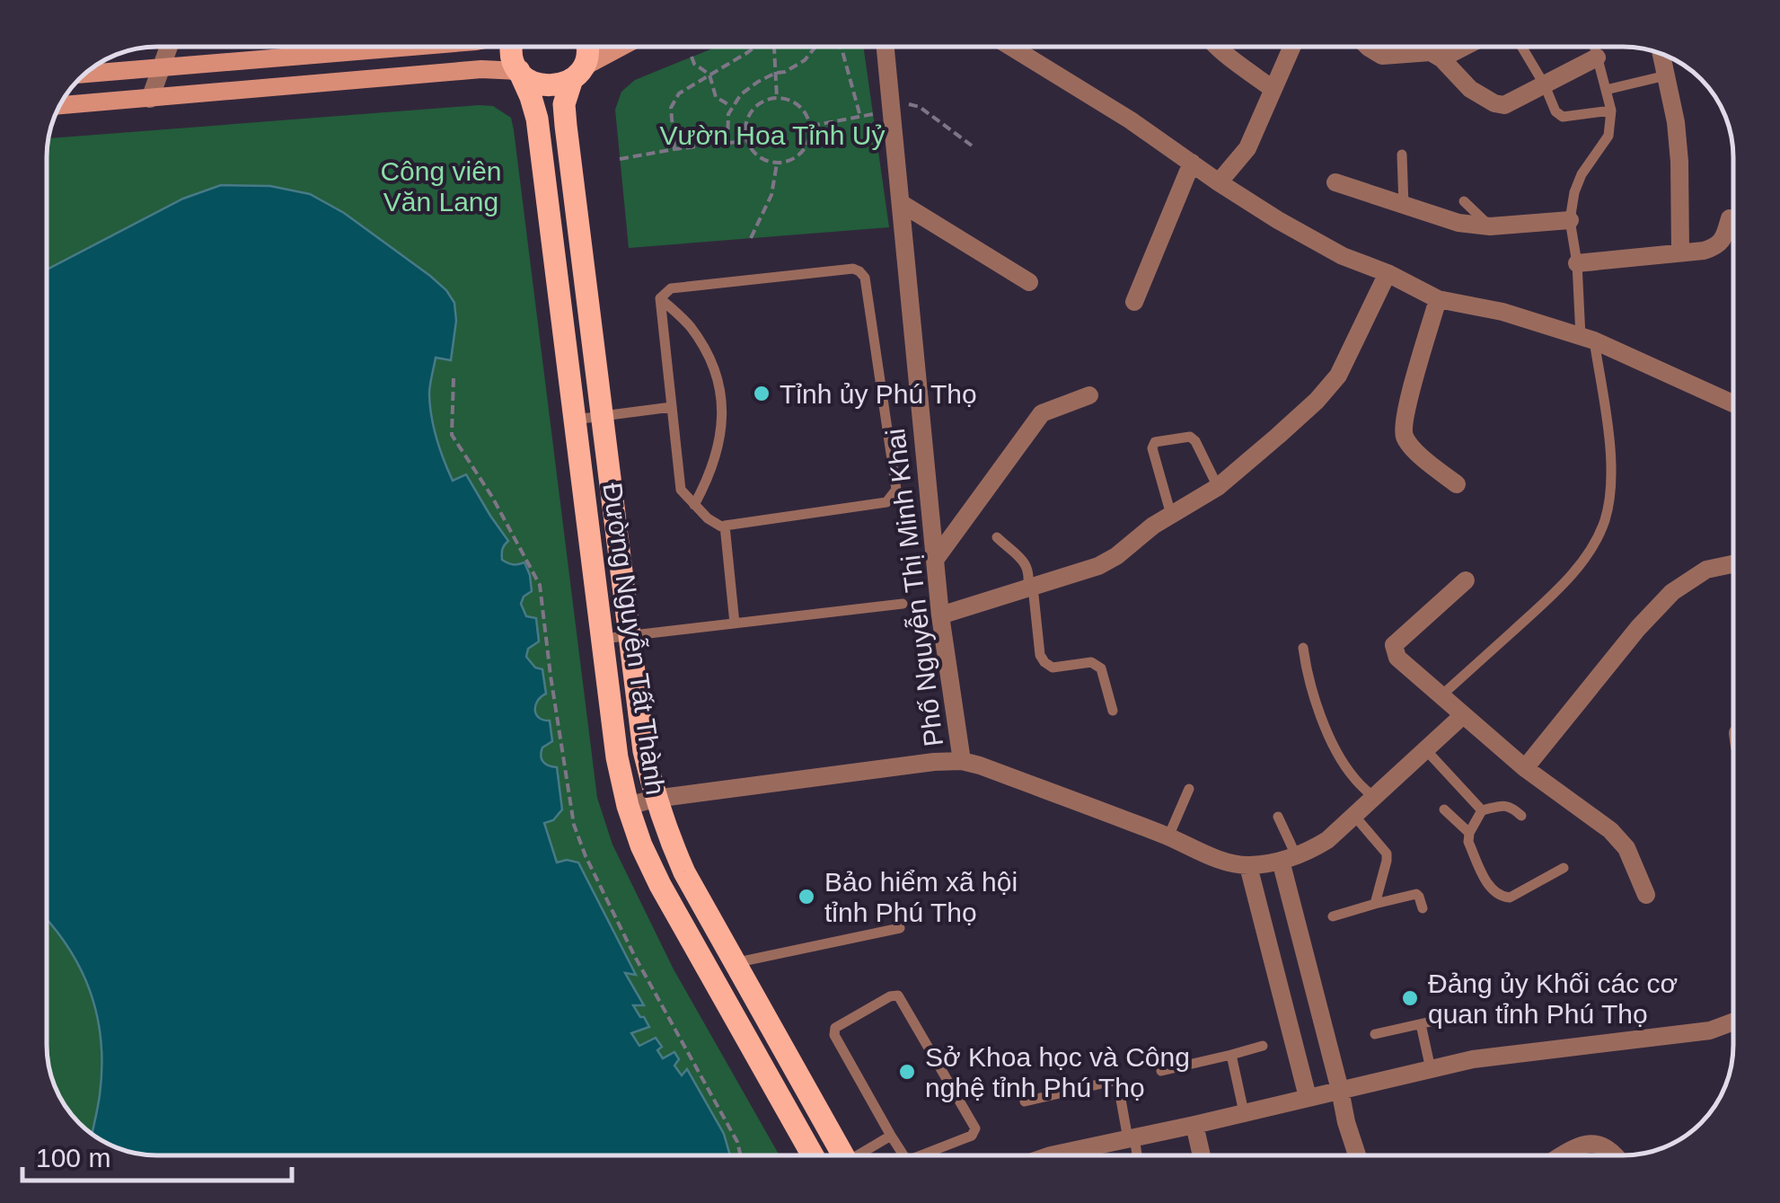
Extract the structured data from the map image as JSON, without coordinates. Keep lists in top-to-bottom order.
{
  "streets": {
    "main road": ["Đường Nguyễn Tất Thành"],
    "street": ["Phố Nguyễn Thị Minh Khai"]
  },
  "parks": ["Vườn Hoa Tỉnh Uỷ", "Công viên Văn Lang"],
  "places": [
    "Tỉnh ủy Phú Thọ",
    "Bảo hiểm xã hội tỉnh Phú Thọ",
    "Đảng ủy Khối các cơ quan tỉnh Phú Thọ",
    "Sở Khoa học và Công nghệ tỉnh Phú Thọ"
  ],
  "scale_bar": "100 m"
}
